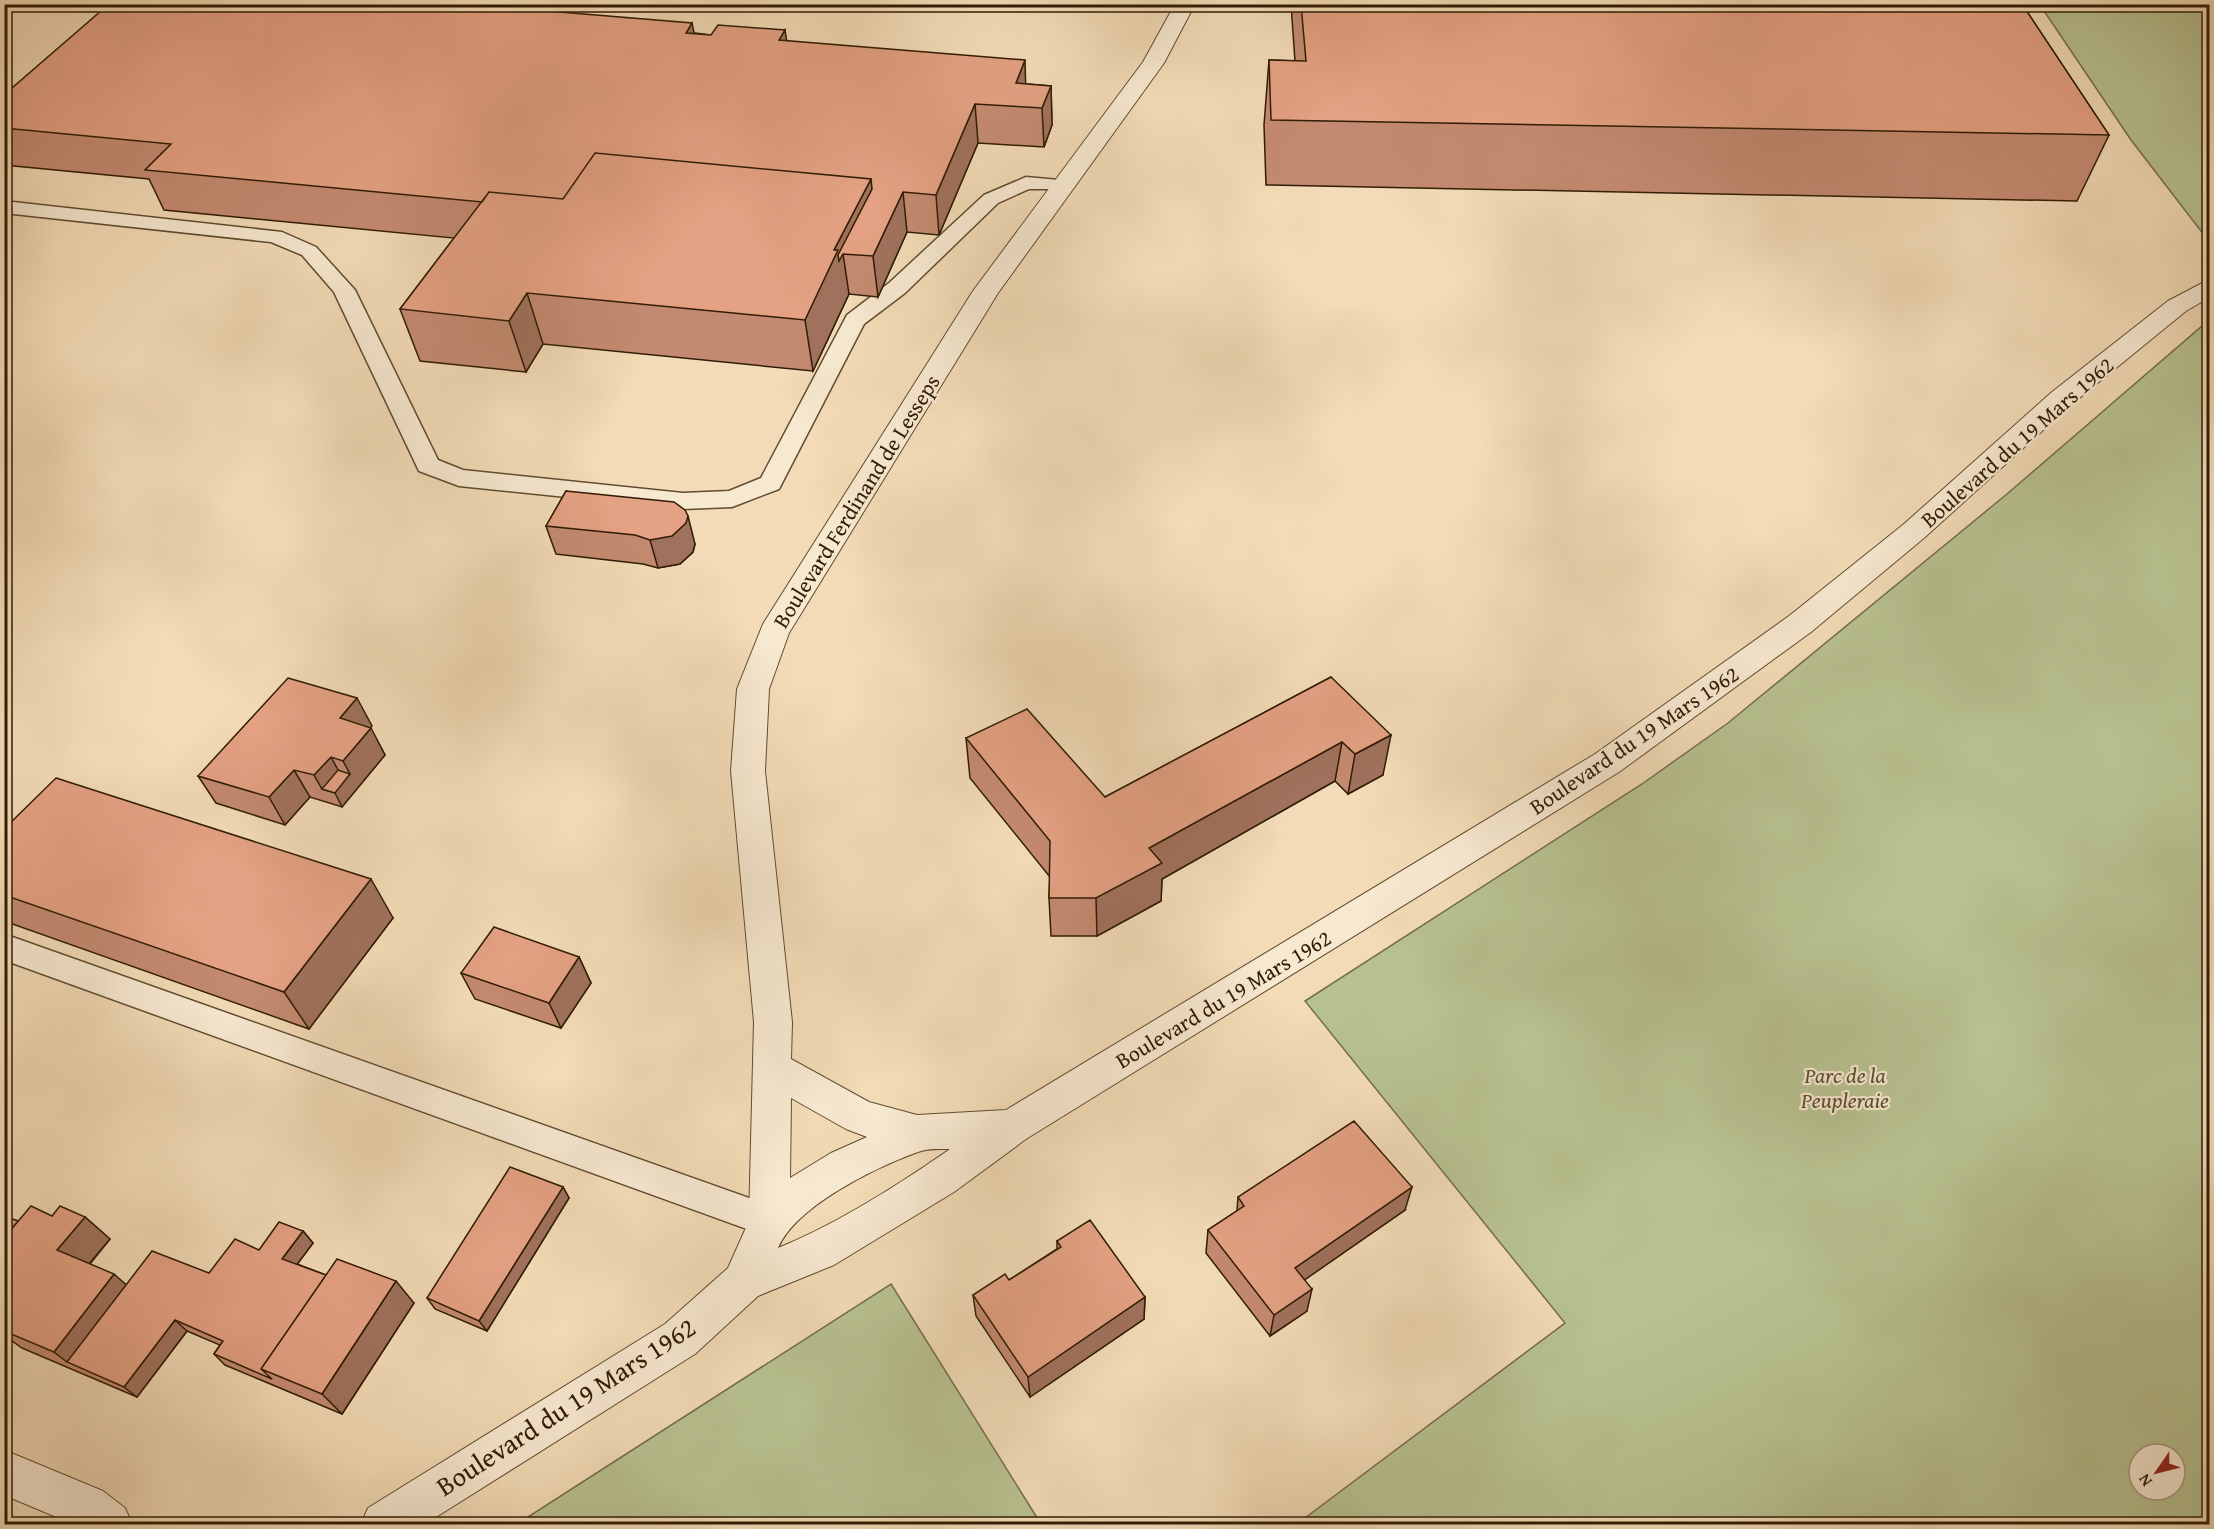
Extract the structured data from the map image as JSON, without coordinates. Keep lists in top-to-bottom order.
{
  "streets": {
    "street": ["Boulevard du 19 Mars 1962", "Boulevard Ferdinand de Lesseps"]
  },
  "crossings": [
    ["Boulevard du 19 Mars 1962", "Boulevard Ferdinand de Lesseps"]
  ],
  "parks": ["Parc de la Peupleraie"],
  "north": "bottom left"
}
